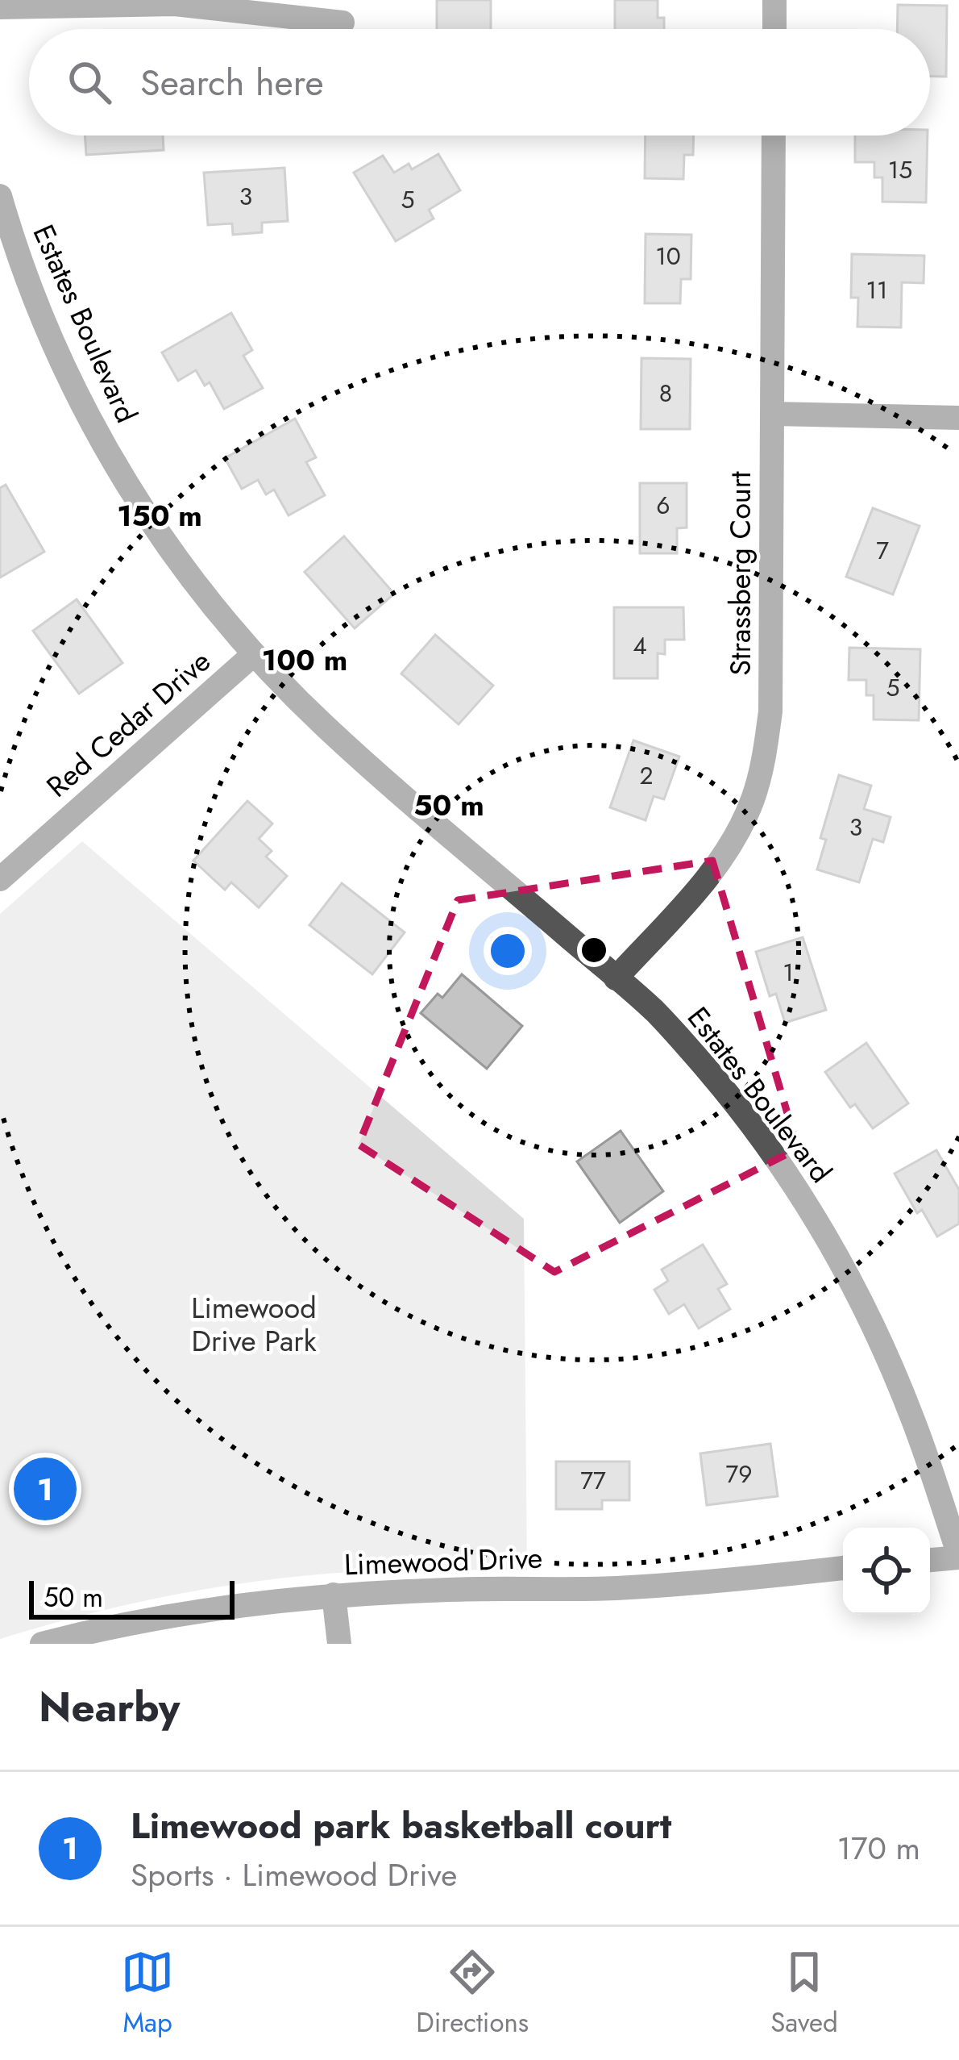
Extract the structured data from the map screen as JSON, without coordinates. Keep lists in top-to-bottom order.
{
  "streets": {
    "street": [
      "Estates Boulevard",
      "Strassberg Court",
      "Red Cedar Drive",
      "Limewood Drive"
    ]
  },
  "crossings": [
    ["Estates Boulevard", "Strassberg Court"],
    ["Estates Boulevard", "Red Cedar Drive"]
  ],
  "parks": ["Limewood Drive Park"],
  "house_numbers": [
    "15",
    "3",
    "5",
    "10",
    "11",
    "8",
    "6",
    "7",
    "4",
    "5",
    "2",
    "3",
    "1",
    "79",
    "77"
  ],
  "scale_bar": "50 m",
  "page": {
    "search": "Search here",
    "pins": "1",
    "scale": "50 m",
    "heading": "Nearby",
    "list": [
      {
        "mark": "1",
        "name": "Limewood park basketball court",
        "note": "Sports · Limewood Drive",
        "value": "170 m"
      }
    ],
    "nav": ["Map", "Directions", "Saved"]
  },
  "rings": ["150 m", "100 m", "50 m"]
}
